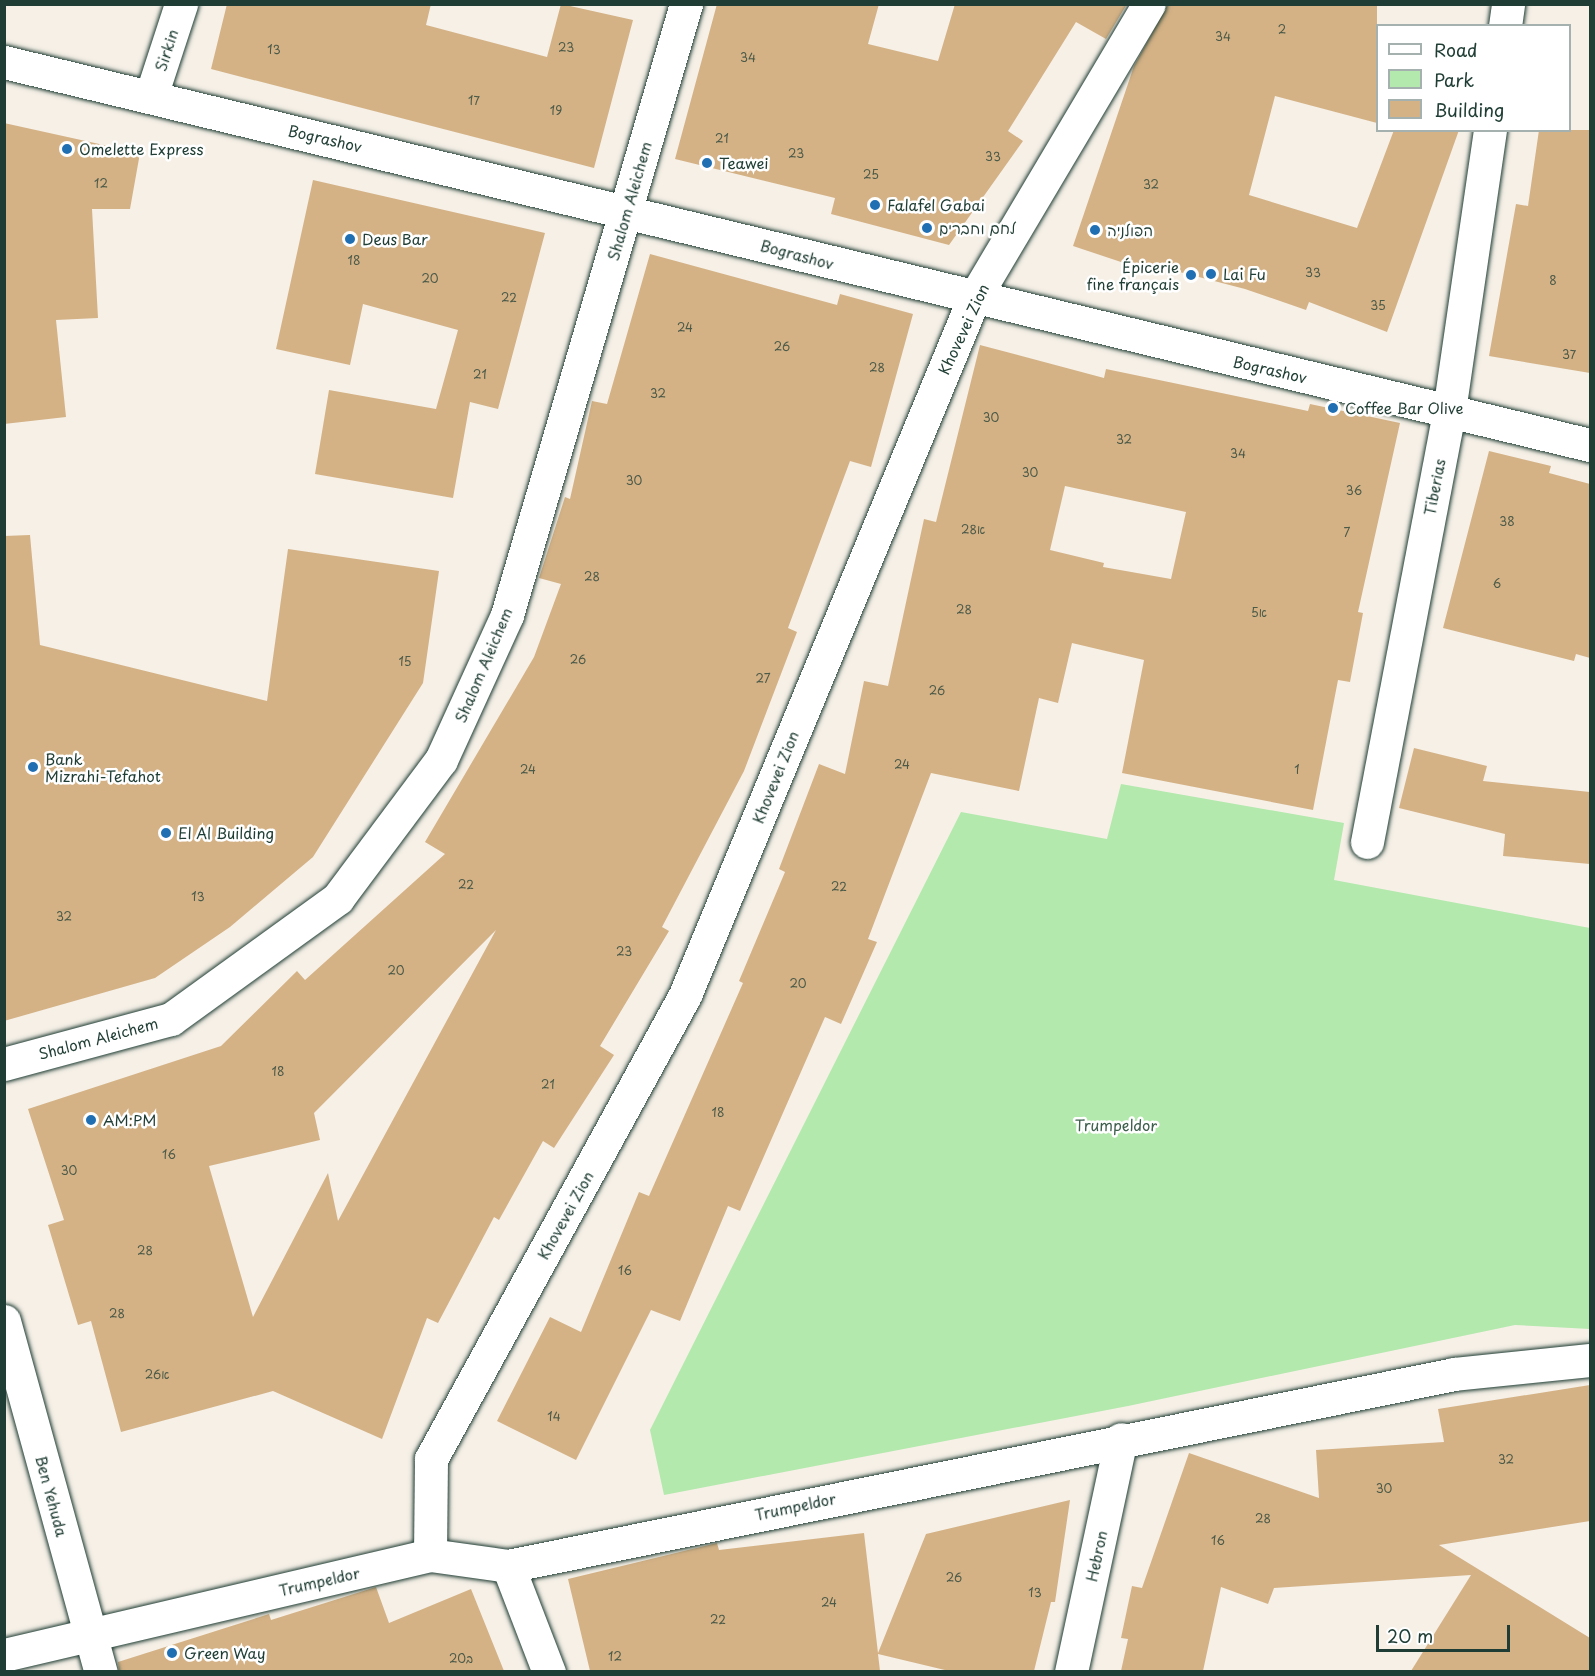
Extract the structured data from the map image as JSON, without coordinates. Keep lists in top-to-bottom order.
{
  "streets": {
    "street": [
      "Sirkin",
      "Bograshov",
      "Shalom Aleichem",
      "Khovevei Zion",
      "Tiberias",
      "Ben Yehuda",
      "Trumpeldor",
      "Hebron"
    ]
  },
  "crossings": [
    ["Sirkin", "Bograshov"],
    ["Bograshov", "Shalom Aleichem"],
    ["Bograshov", "Khovevei Zion"],
    ["Bograshov", "Tiberias"],
    ["Khovevei Zion", "Trumpeldor"],
    ["Ben Yehuda", "Trumpeldor"],
    ["Trumpeldor", "Hebron"]
  ],
  "parks": ["Trumpeldor"],
  "places": [
    "Omelette Express",
    "Teawei",
    "Falafel Gabai",
    "לחם וחברים",
    "הפולניה",
    "Deus Bar",
    "Lai Fu",
    "Épicerie fine français",
    "Coffee Bar Olive",
    "Bank Mizrahi-Tefahot",
    "El Al Building",
    "AM:PM",
    "Green Way"
  ],
  "house_numbers": [
    "2",
    "34",
    "23",
    "13",
    "34",
    "17",
    "19",
    "21",
    "23",
    "33",
    "25",
    "12",
    "32",
    "18",
    "33",
    "20",
    "8",
    "22",
    "35",
    "24",
    "26",
    "37",
    "28",
    "21",
    "32",
    "30",
    "32",
    "34",
    "30",
    "30",
    "36",
    "38",
    "28א",
    "7",
    "28",
    "6",
    "28",
    "5א",
    "26",
    "15",
    "27",
    "26",
    "24",
    "24",
    "1",
    "22",
    "22",
    "13",
    "32",
    "23",
    "20",
    "20",
    "18",
    "21",
    "18",
    "16",
    "30",
    "28",
    "16",
    "28",
    "26א",
    "14",
    "32",
    "30",
    "28",
    "16",
    "26",
    "13",
    "24",
    "22",
    "12",
    "20ב"
  ],
  "legend": ["Road", "Park", "Building"],
  "scale_bar": "20 m"
}
